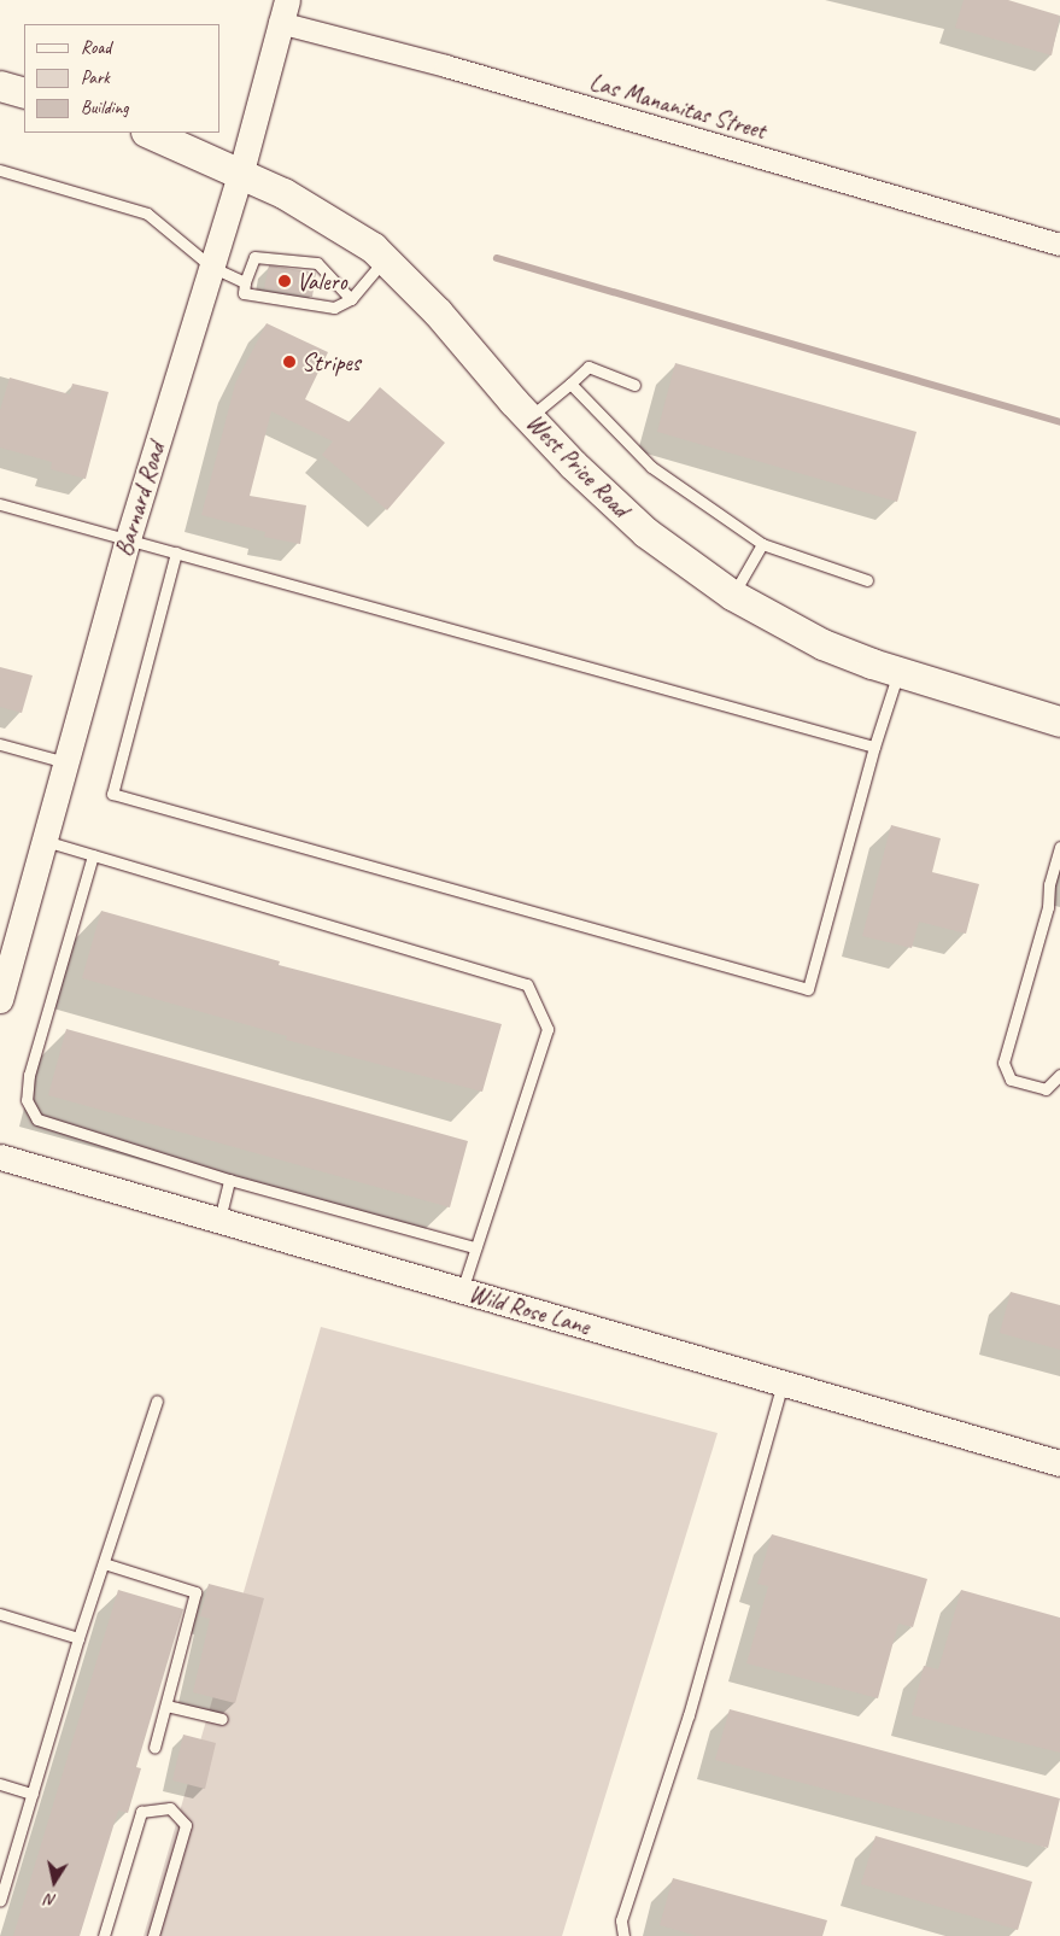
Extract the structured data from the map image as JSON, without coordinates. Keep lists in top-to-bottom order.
{
  "streets": {
    "main road": ["West Price Road"],
    "street": ["Las Mananitas Street", "Barnard Road", "Wild Rose Lane"]
  },
  "crossings": [
    ["Las Mananitas Street", "Barnard Road"],
    ["West Price Road", "Barnard Road"]
  ],
  "places": ["Valero", "Stripes"],
  "legend": ["Road", "Park", "Building"],
  "north": "bottom"
}
